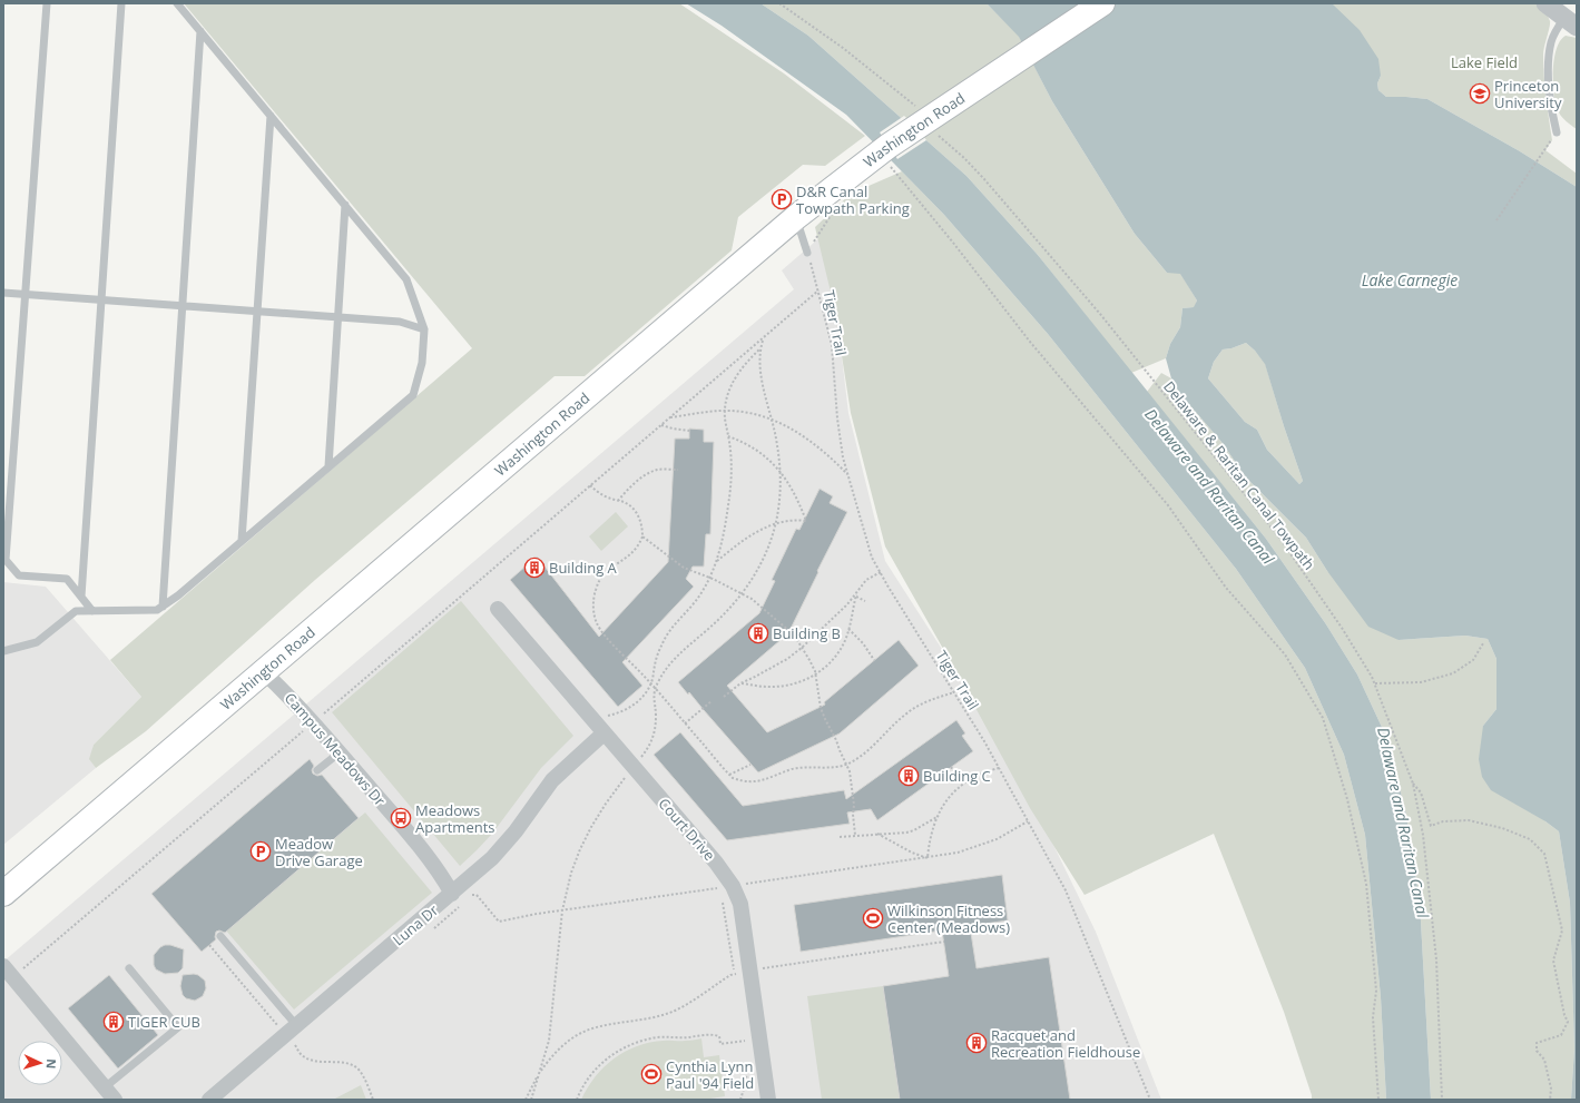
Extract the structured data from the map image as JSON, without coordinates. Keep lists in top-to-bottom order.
{
  "streets": {
    "main road": ["Washington Road"],
    "street": ["Campus Meadows Dr", "Court Drive", "Luna Dr"],
    "path": ["Tiger Trail", "Delaware & Raritan Canal Towpath"]
  },
  "crossings": [
    ["Washington Road", "Delaware & Raritan Canal Towpath"],
    ["Washington Road", "Campus Meadows Dr"],
    ["Campus Meadows Dr", "Luna Dr"],
    ["Court Drive", "Luna Dr"]
  ],
  "water": ["Lake Carnegie", "Delaware and Raritan Canal"],
  "parks": ["Lake Field"],
  "places": {
    "school or university": ["Princeton University"],
    "parking": ["D&R Canal Towpath Parking", "Meadow Drive Garage"],
    "building": [
      "Building A",
      "Building B",
      "Building C",
      "TIGER CUB",
      "Racquet and Recreation Fieldhouse"
    ],
    "bus stop": ["Meadows Apartments"],
    "sports": ["Wilkinson Fitness Center (Meadows)", "Cynthia Lynn Paul '94 Field"]
  },
  "north": "right"
}
